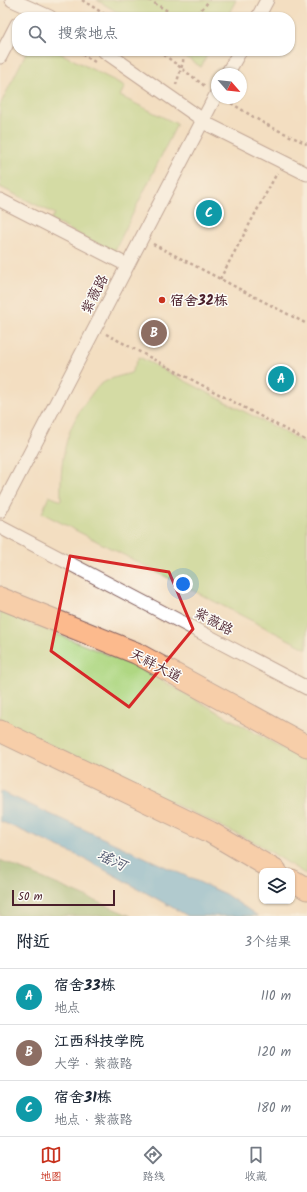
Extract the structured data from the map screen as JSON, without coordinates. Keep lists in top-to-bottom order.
{
  "streets": {
    "main road": ["天祥大道"],
    "street": ["紫薇路"]
  },
  "water": ["瑶河"],
  "places": ["宿舍32栋"],
  "scale_bar": "50 m",
  "north": "bottom right",
  "page": {
    "search": "搜索地点",
    "pins": ["C", "B", "A"],
    "scale": "50 m",
    "heading": ["附近", "3个结果"],
    "list": [
      {
        "mark": "A",
        "name": "宿舍33栋",
        "note": "地点",
        "value": "110 m"
      },
      {
        "mark": "B",
        "name": "江西科技学院",
        "note": "大学 · 紫薇路",
        "value": "120 m"
      },
      {
        "mark": "C",
        "name": "宿舍31栋",
        "note": "地点 · 紫薇路",
        "value": "180 m"
      }
    ],
    "nav": ["地图", "路线", "收藏"]
  }
}
